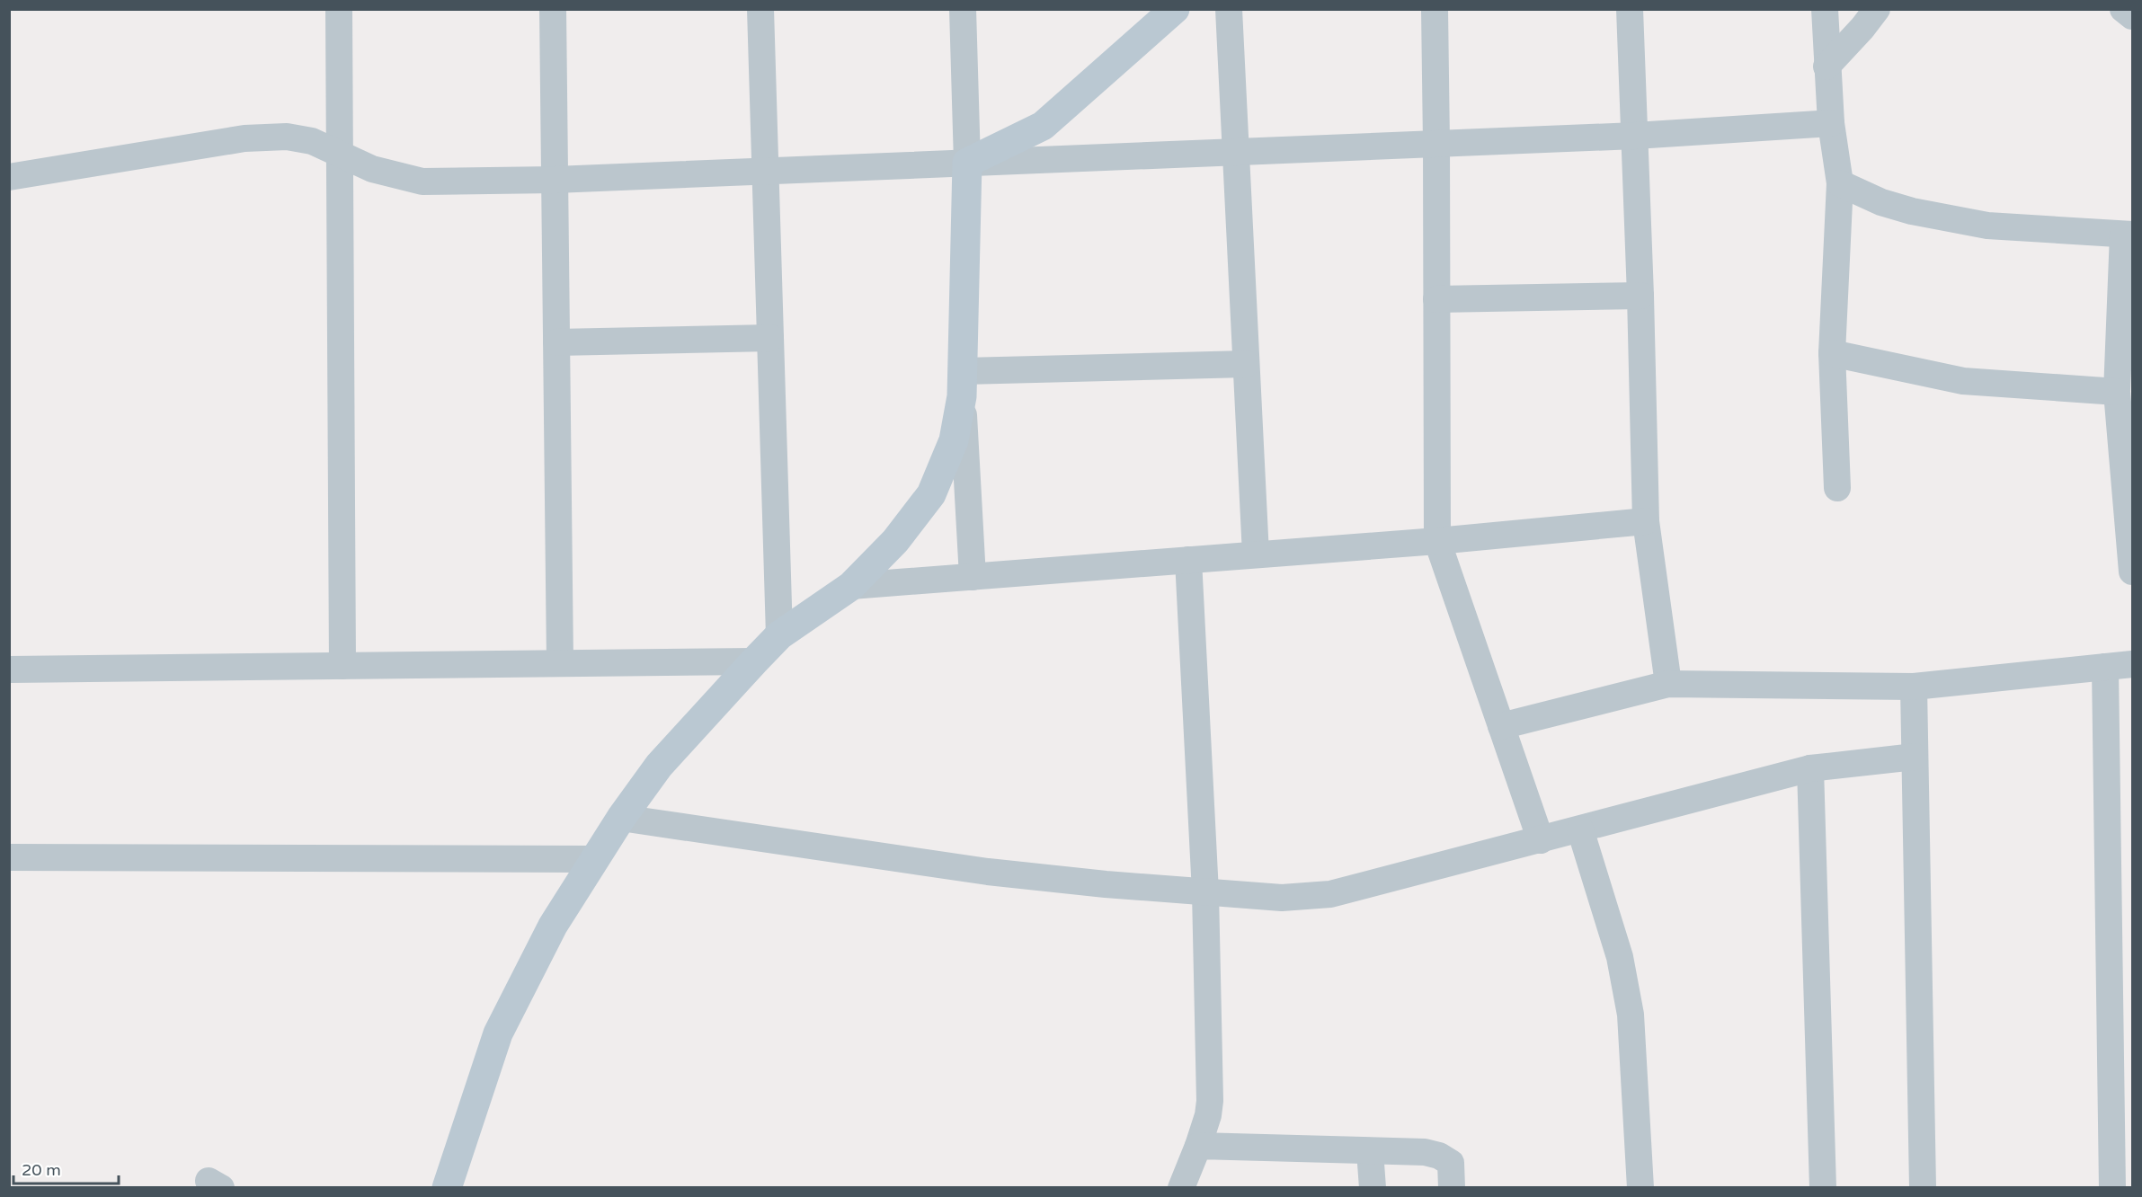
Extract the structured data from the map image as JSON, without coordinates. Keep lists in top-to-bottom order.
{
  "scale_bar": "20 m"
}
